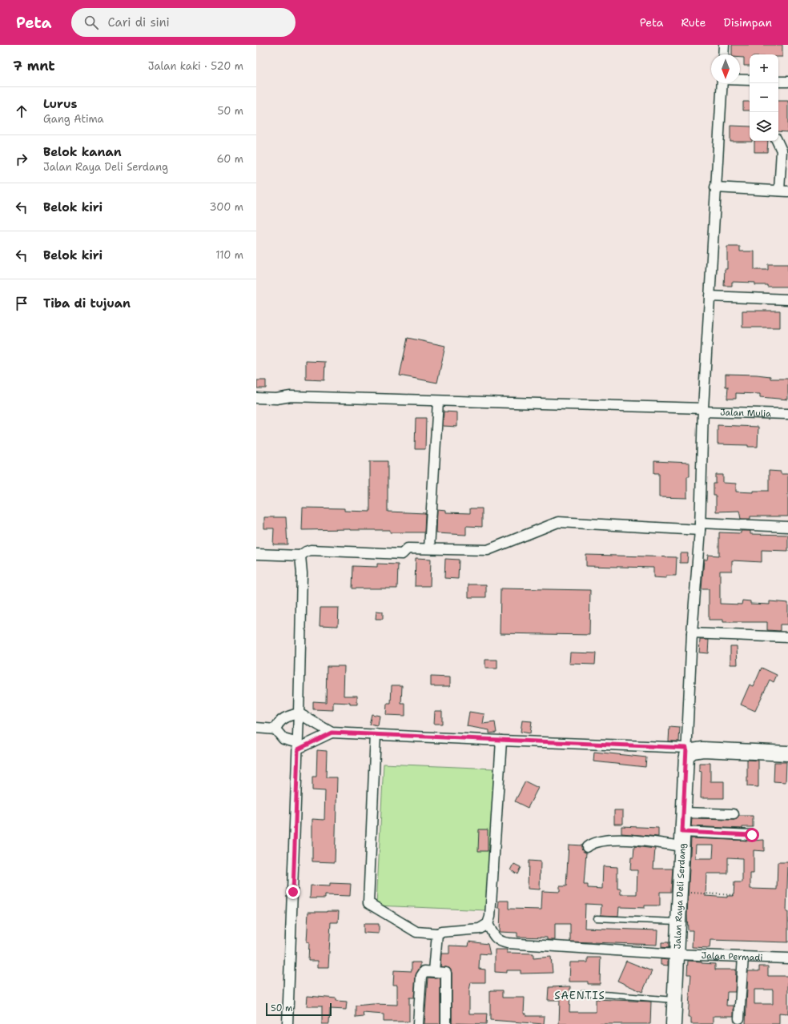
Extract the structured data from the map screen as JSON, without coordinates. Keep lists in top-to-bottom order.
{
  "streets": {
    "main road": ["Jalan Raya Deli Serdang"],
    "street": ["Jalan Mulia", "Jalan Permadi"]
  },
  "crossings": [
    ["Jalan Raya Deli Serdang", "Jalan Permadi"]
  ],
  "districts": ["SAENTIS"],
  "scale_bar": "50 m",
  "north": "bottom",
  "page": {
    "header": "Peta",
    "search": "Cari di sini",
    "nav": ["Peta", "Rute", "Disimpan"],
    "heading": ["7 mnt", "Jalan kaki · 520 m"],
    "map_buttons": ["+", "−"],
    "list": [
      ["Lurus", "Gang Atima", "50 m"],
      ["Belok kanan", "Jalan Raya Deli Serdang", "60 m"],
      ["Belok kiri", "300 m"],
      ["Belok kiri", "110 m"],
      "Tiba di tujuan"
    ],
    "scale": "50 m"
  }
}
